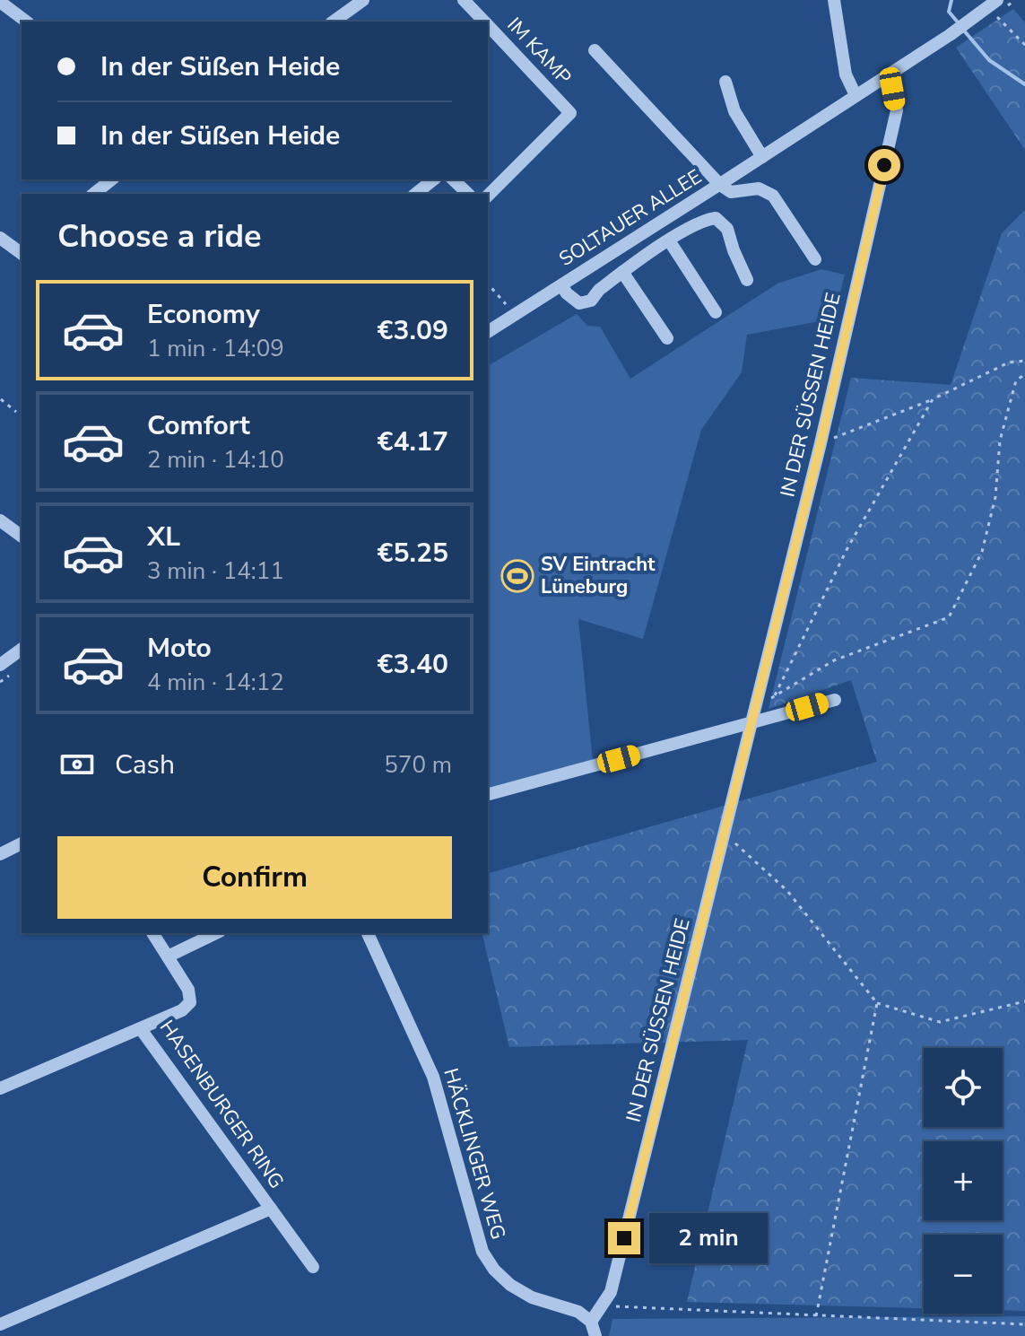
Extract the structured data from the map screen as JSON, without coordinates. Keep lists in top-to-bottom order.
{
  "streets": {
    "street": [
      "IM KAMP",
      "SOLTAUER ALLEE",
      "IN DER SÜSSEN HEIDE",
      "HASENBURGER RING",
      "HÄCKLINGER WEG"
    ]
  },
  "crossings": [
    ["SOLTAUER ALLEE", "IN DER SÜSSEN HEIDE"],
    ["IN DER SÜSSEN HEIDE", "HÄCKLINGER WEG"]
  ],
  "places": {
    "sports": ["SV Eintracht Lüneburg"]
  },
  "page": {
    "banner": ["In der Süßen Heide", "In der Süßen Heide"],
    "heading": "Choose a ride",
    "list": [
      {
        "name": "Economy",
        "note": "1 min · 14:09",
        "value": "€3.09"
      },
      {
        "name": "Comfort",
        "note": "2 min · 14:10",
        "value": "€4.17"
      },
      {
        "name": "XL",
        "note": "3 min · 14:11",
        "value": "€5.25"
      },
      {
        "name": "Moto",
        "note": "4 min · 14:12",
        "value": "€3.40"
      }
    ],
    "pay": ["Cash", "570 m"],
    "buttons": "Confirm",
    "map_buttons": ["+", "−"],
    "bubble": "2 min"
  }
}
